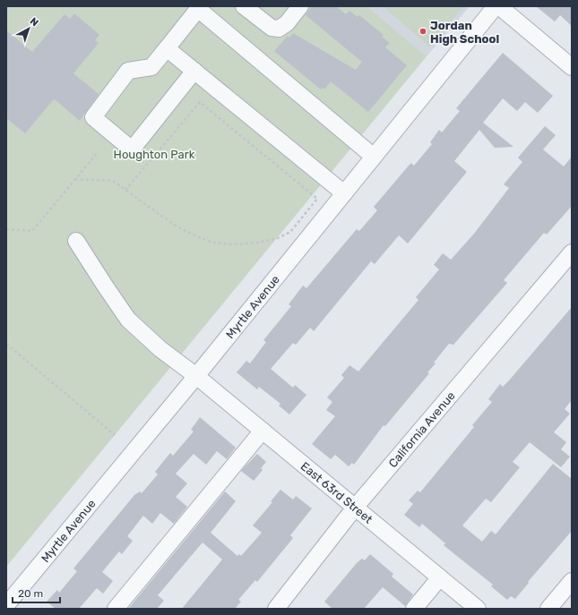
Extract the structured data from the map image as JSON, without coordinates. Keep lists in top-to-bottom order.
{
  "streets": {
    "street": ["Myrtle Avenue", "California Avenue", "East 63rd Street"]
  },
  "crossings": [
    ["Myrtle Avenue", "East 63rd Street"],
    ["California Avenue", "East 63rd Street"]
  ],
  "parks": ["Houghton Park"],
  "places": ["Jordan High School"],
  "scale_bar": "20 m",
  "north": "top right"
}
